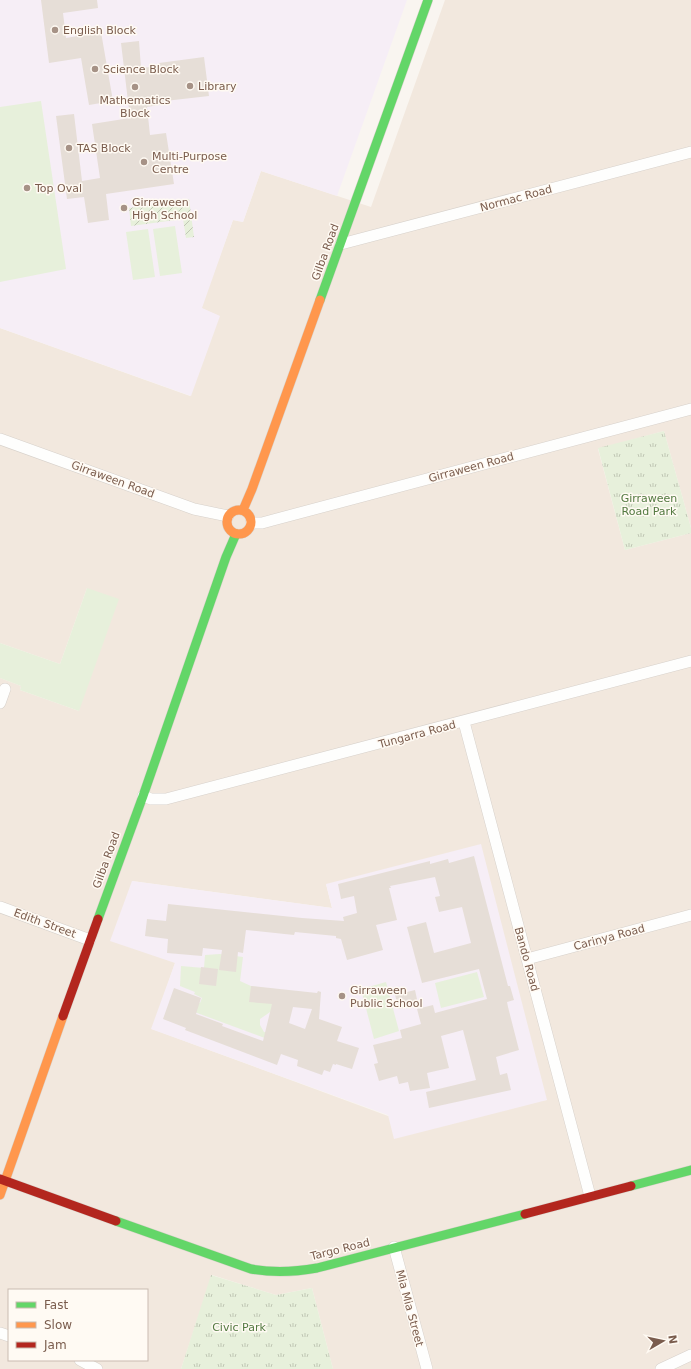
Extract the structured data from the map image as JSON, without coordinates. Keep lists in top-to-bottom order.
{
  "streets": {
    "street": [
      "Normac Road",
      "Gilba Road",
      "Girraween Road",
      "Tungarra Road",
      "Edith Street",
      "Carinya Road",
      "Bando Road",
      "Targo Road",
      "Mia Mia Street"
    ]
  },
  "crossings": [
    ["Normac Road", "Gilba Road"],
    ["Gilba Road", "Girraween Road"],
    ["Gilba Road", "Tungarra Road"],
    ["Gilba Road", "Edith Street"],
    ["Gilba Road", "Targo Road"],
    ["Tungarra Road", "Bando Road"],
    ["Carinya Road", "Bando Road"],
    ["Bando Road", "Targo Road"],
    ["Targo Road", "Mia Mia Street"]
  ],
  "parks": ["Girraween Road Park", "Civic Park"],
  "places": [
    "English Block",
    "Science Block",
    "Library",
    "Mathematics Block",
    "TAS Block",
    "Multi-Purpose Centre",
    "Top Oval",
    "Girraween High School",
    "Girraween Public School"
  ],
  "legend": ["Fast", "Slow", "Jam"],
  "north": "right"
}
